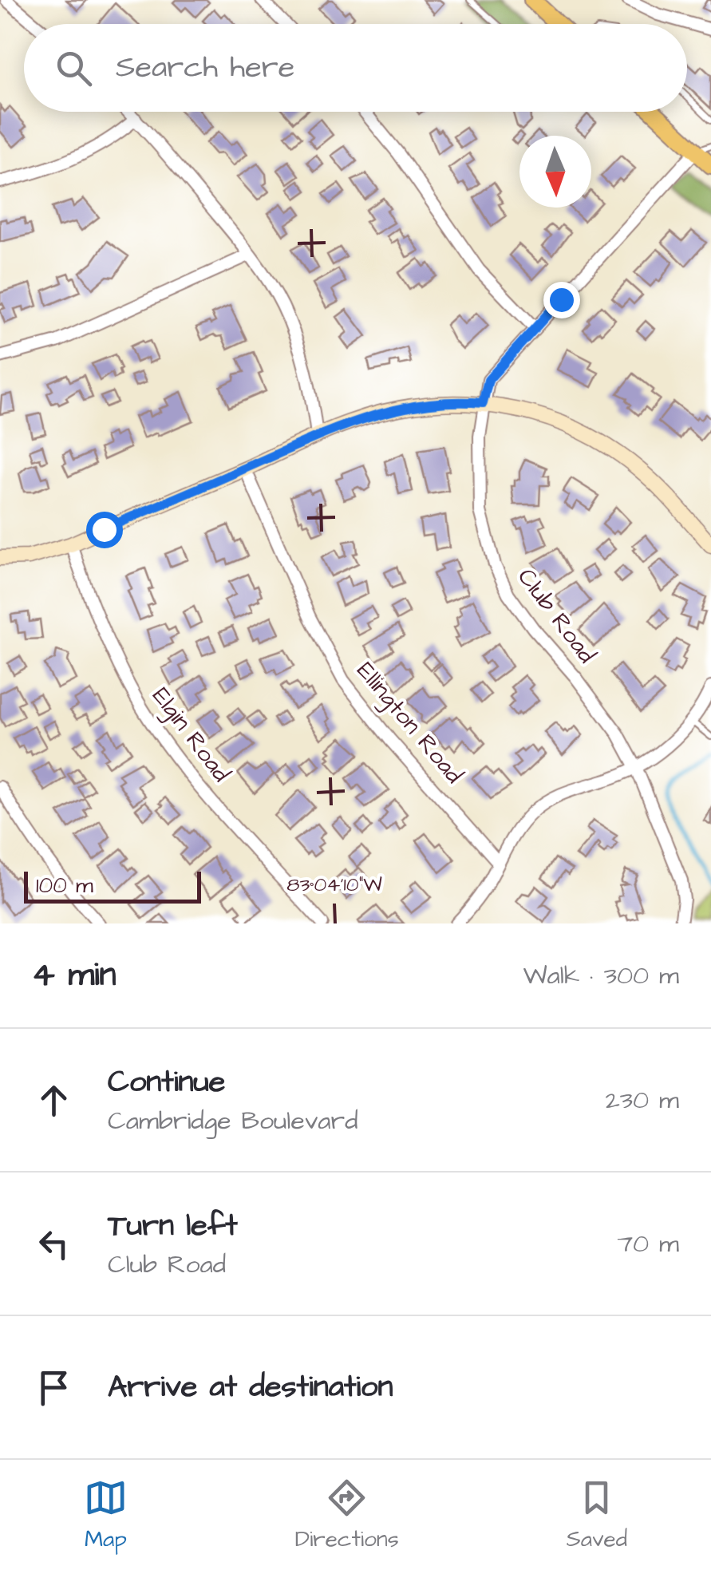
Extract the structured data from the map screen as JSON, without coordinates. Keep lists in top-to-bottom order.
{
  "streets": {
    "street": ["Club Road", "Ellington Road", "Elgin Road"]
  },
  "scale_bar": "100 m",
  "north": "bottom",
  "page": {
    "search": "Search here",
    "scale": "100 m",
    "heading": ["4 min", "Walk · 300 m"],
    "list": [
      ["Continue", "Cambridge Boulevard", "230 m"],
      ["Turn left", "Club Road", "70 m"],
      "Arrive at destination"
    ],
    "nav": ["Map", "Directions", "Saved"]
  },
  "coordinates": ["83°04'10\"W"]
}
